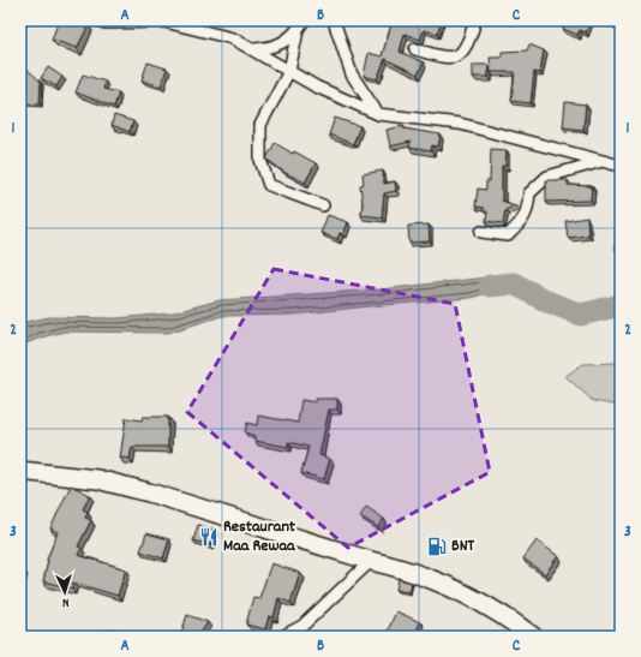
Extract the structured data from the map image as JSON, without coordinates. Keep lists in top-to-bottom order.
{
  "places": {
    "restaurant": ["Restaurant Maa Rewaa"],
    "fuel station": ["BNT"]
  },
  "north": "bottom",
  "grid": {
    "columns": ["A", "B", "C"],
    "rows": ["1", "2", "3"]
  }
}
